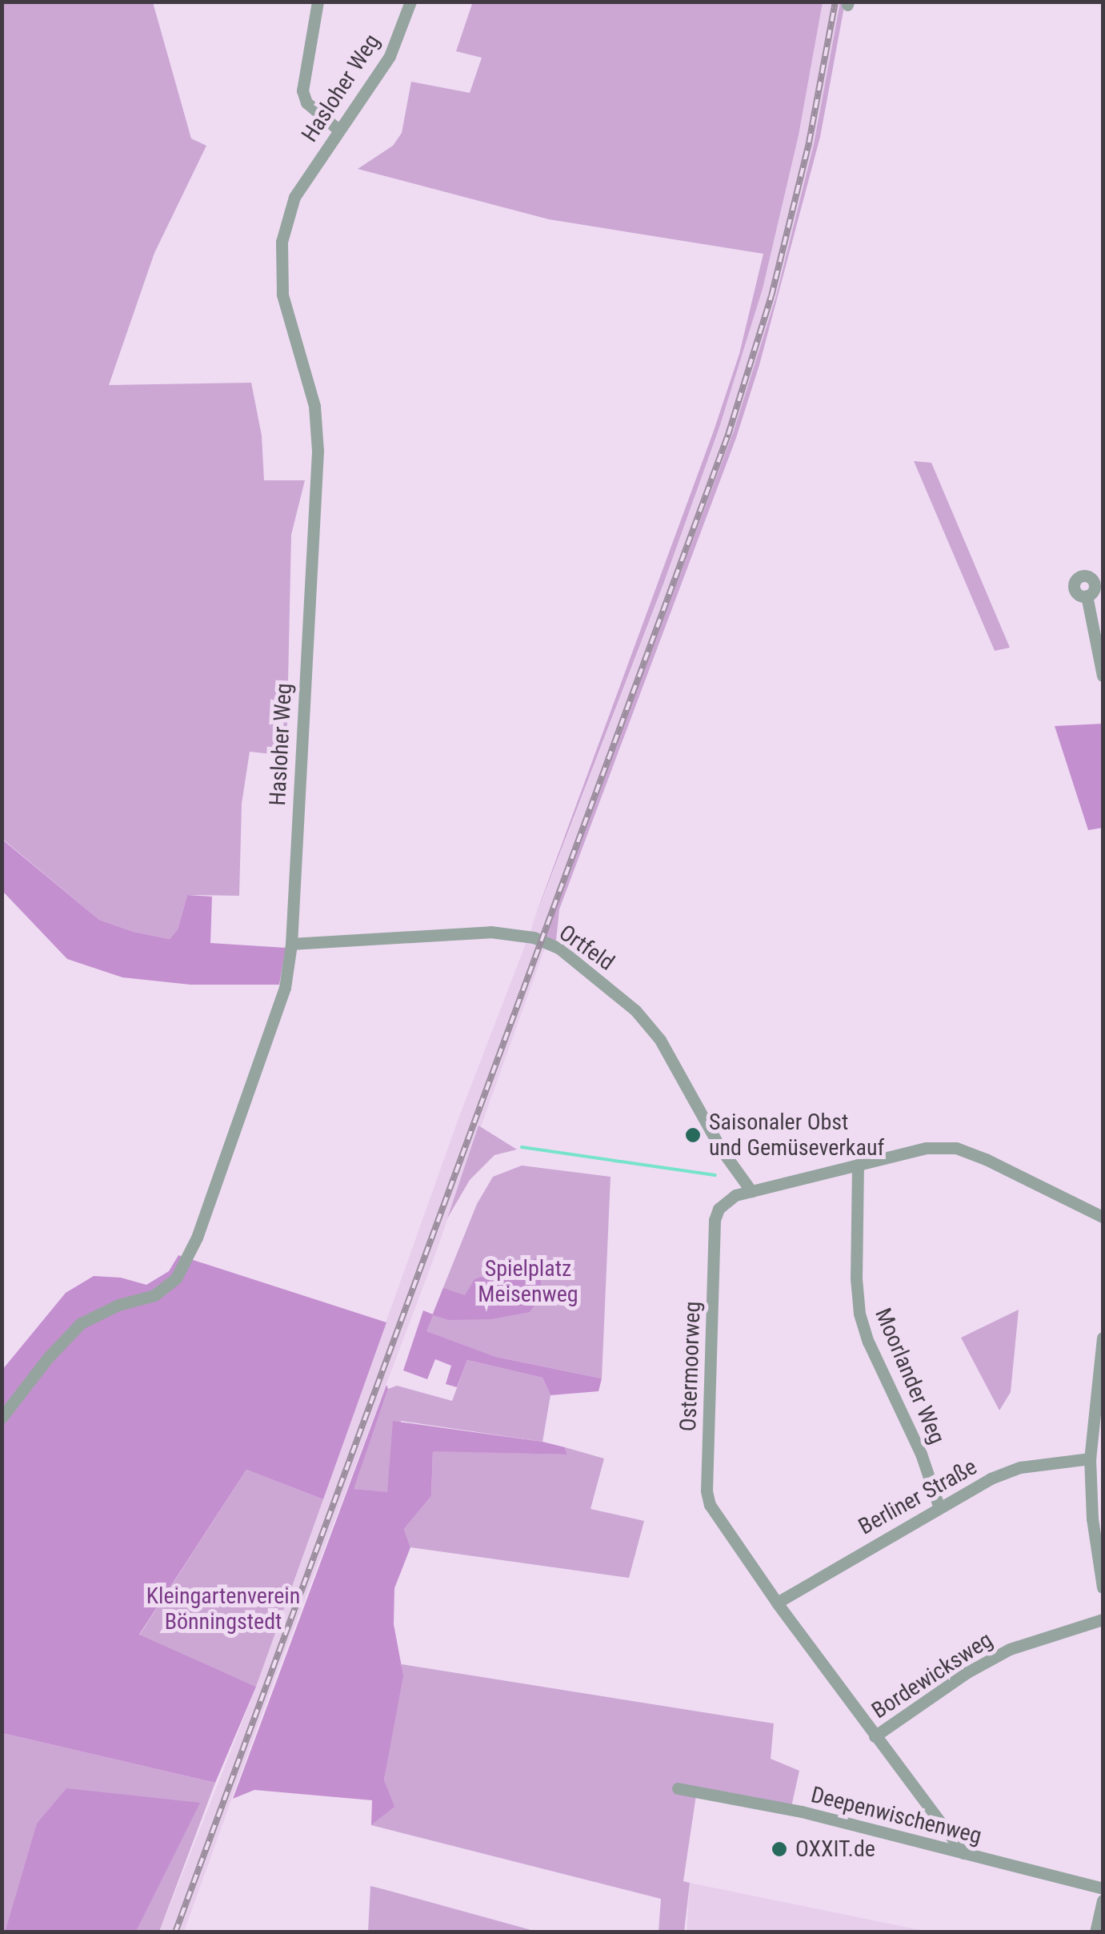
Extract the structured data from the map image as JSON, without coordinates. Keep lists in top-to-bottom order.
{
  "streets": {
    "street": [
      "Hasloher Weg",
      "Ortfeld",
      "Ostermoorweg",
      "Moorlander Weg",
      "Berliner Straße",
      "Bordewicksweg",
      "Deepenwischenweg"
    ]
  },
  "crossings": [
    ["Hasloher Weg", "Ortfeld"],
    ["Ortfeld", "Ostermoorweg"],
    ["Ostermoorweg", "Moorlander Weg"],
    ["Ostermoorweg", "Berliner Straße"],
    ["Ostermoorweg", "Bordewicksweg"],
    ["Ostermoorweg", "Deepenwischenweg"],
    ["Moorlander Weg", "Berliner Straße"]
  ],
  "parks": ["Spielplatz Meisenweg", "Kleingartenverein Bönningstedt"],
  "places": ["Saisonaler Obst und Gemüseverkauf", "OXXIT.de"]
}
